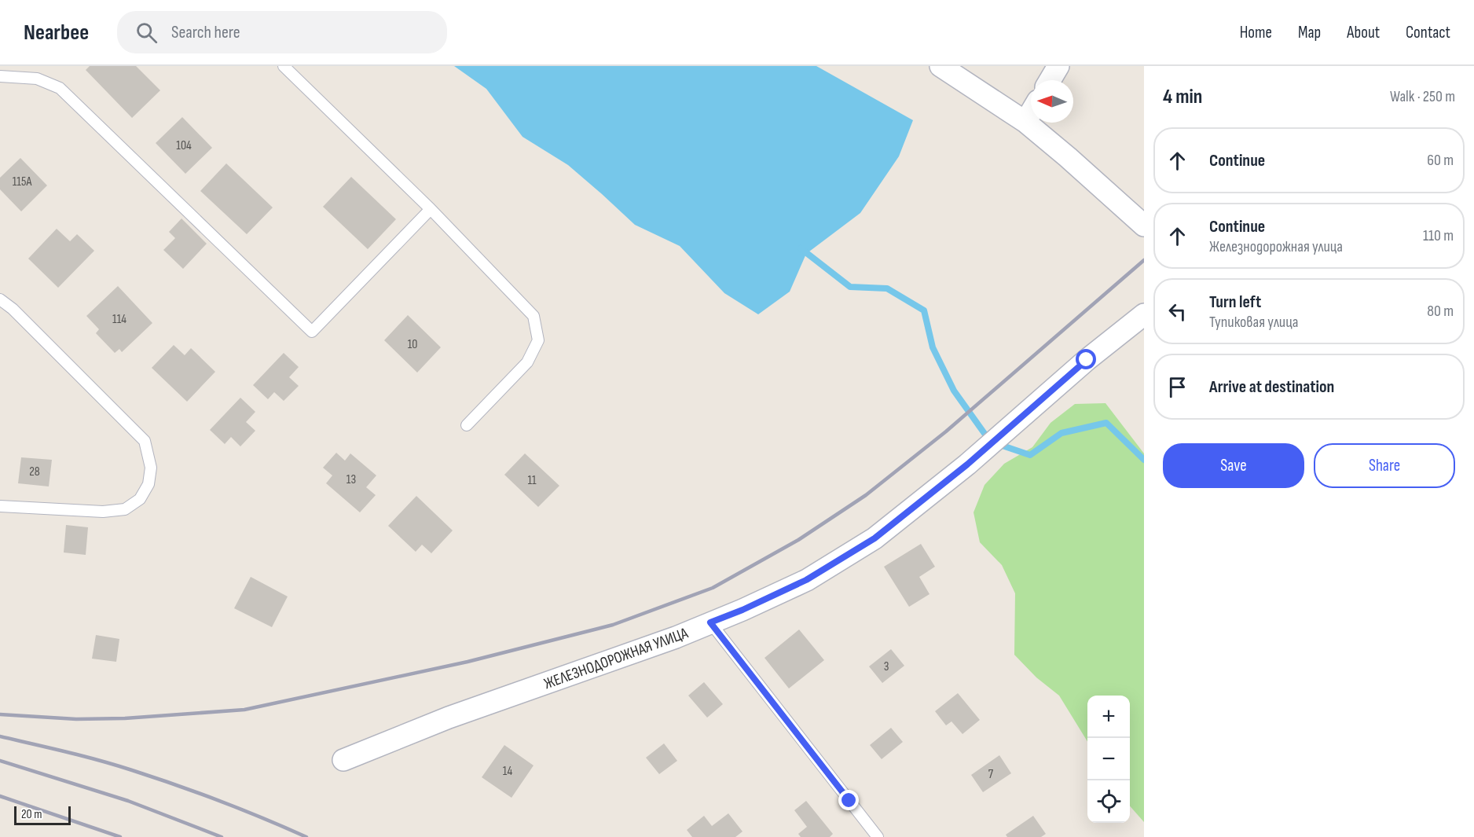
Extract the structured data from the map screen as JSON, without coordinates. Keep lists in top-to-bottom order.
{
  "streets": {
    "street": ["ЖЕЛЕЗНОДОРОЖНАЯ УЛИЦА"]
  },
  "house_numbers": [
    "104",
    "115А",
    "114",
    "10",
    "28",
    "13",
    "11",
    "3",
    "14",
    "7"
  ],
  "scale_bar": "20 m",
  "north": "left",
  "page": {
    "header": "Nearbee",
    "search": "Search here",
    "nav": [
      "Home",
      "Map",
      "About",
      "Contact"
    ],
    "heading": ["4 min", "Walk · 250 m"],
    "list": [
      ["Continue", "60 m"],
      ["Continue", "Железнодорожная улица", "110 m"],
      ["Turn left", "Тупиковая улица", "80 m"],
      "Arrive at destination"
    ],
    "buttons": ["Save", "Share"],
    "map_buttons": ["+", "−"],
    "scale": "20 m"
  }
}
